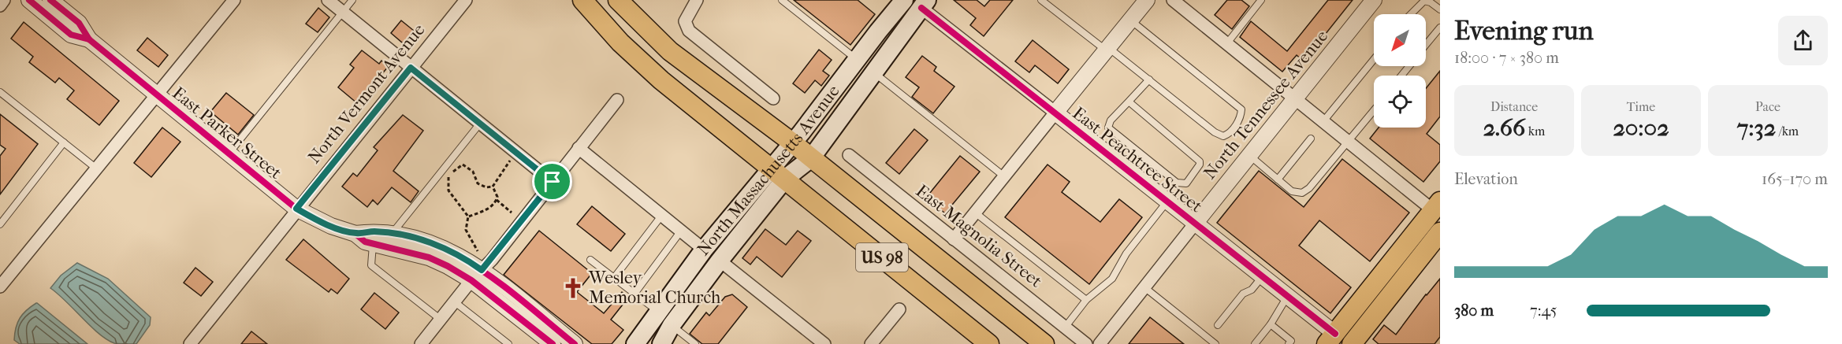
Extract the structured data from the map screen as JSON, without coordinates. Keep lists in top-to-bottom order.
{
  "streets": {
    "main road": ["North Massachusetts Avenue", "US 98"],
    "street": [
      "North Vermont Avenue",
      "North Tennessee Avenue",
      "East Parker Street",
      "East Peachtree Street",
      "East Magnolia Street"
    ]
  },
  "crossings": [
    ["North Vermont Avenue", "East Parker Street"],
    ["North Tennessee Avenue", "East Peachtree Street"],
    ["East Peachtree Street", "North Massachusetts Avenue"],
    ["North Massachusetts Avenue", "US 98"]
  ],
  "places": {
    "church": ["Wesley Memorial Church"]
  },
  "north": "bottom left",
  "page": {
    "heading": ["Evening run", "18:00 · 7 × 380 m"],
    "stats": [
      ["Distance", "2.66 km"],
      ["Time", "20:02"],
      ["Pace", "7:32 /km"]
    ],
    "chart": ["Elevation", "165–170 m"],
    "list": [
      {
        "name": "380 m",
        "note": "7:45"
      }
    ]
  }
}
